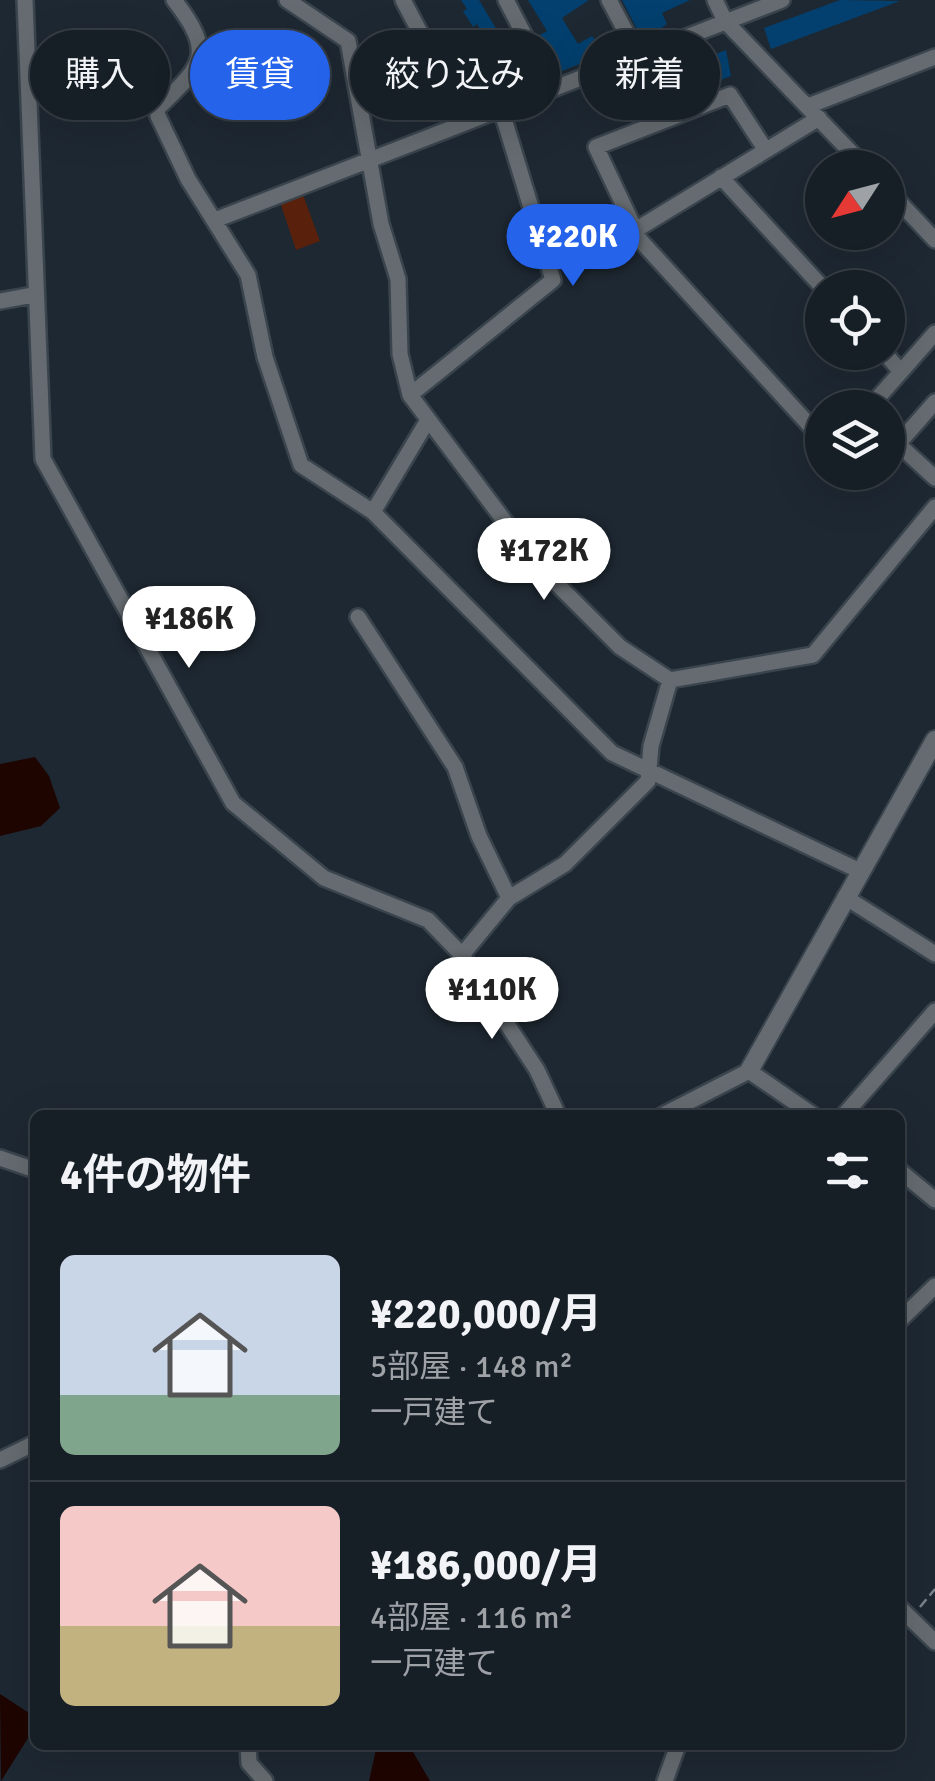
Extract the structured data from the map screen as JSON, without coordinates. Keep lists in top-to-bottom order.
{
  "north": "bottom left",
  "page": {
    "chip": [
      "購入",
      "賃貸",
      "絞り込み",
      "新着"
    ],
    "price": [
      "¥220K",
      "¥172K",
      "¥186K",
      "¥110K"
    ],
    "heading": "4件の物件",
    "list": [
      {
        "name": "¥220,000/月",
        "note": "5部屋 · 148 m² · 一戸建て"
      },
      {
        "name": "¥186,000/月",
        "note": "4部屋 · 116 m² · 一戸建て"
      }
    ]
  }
}
